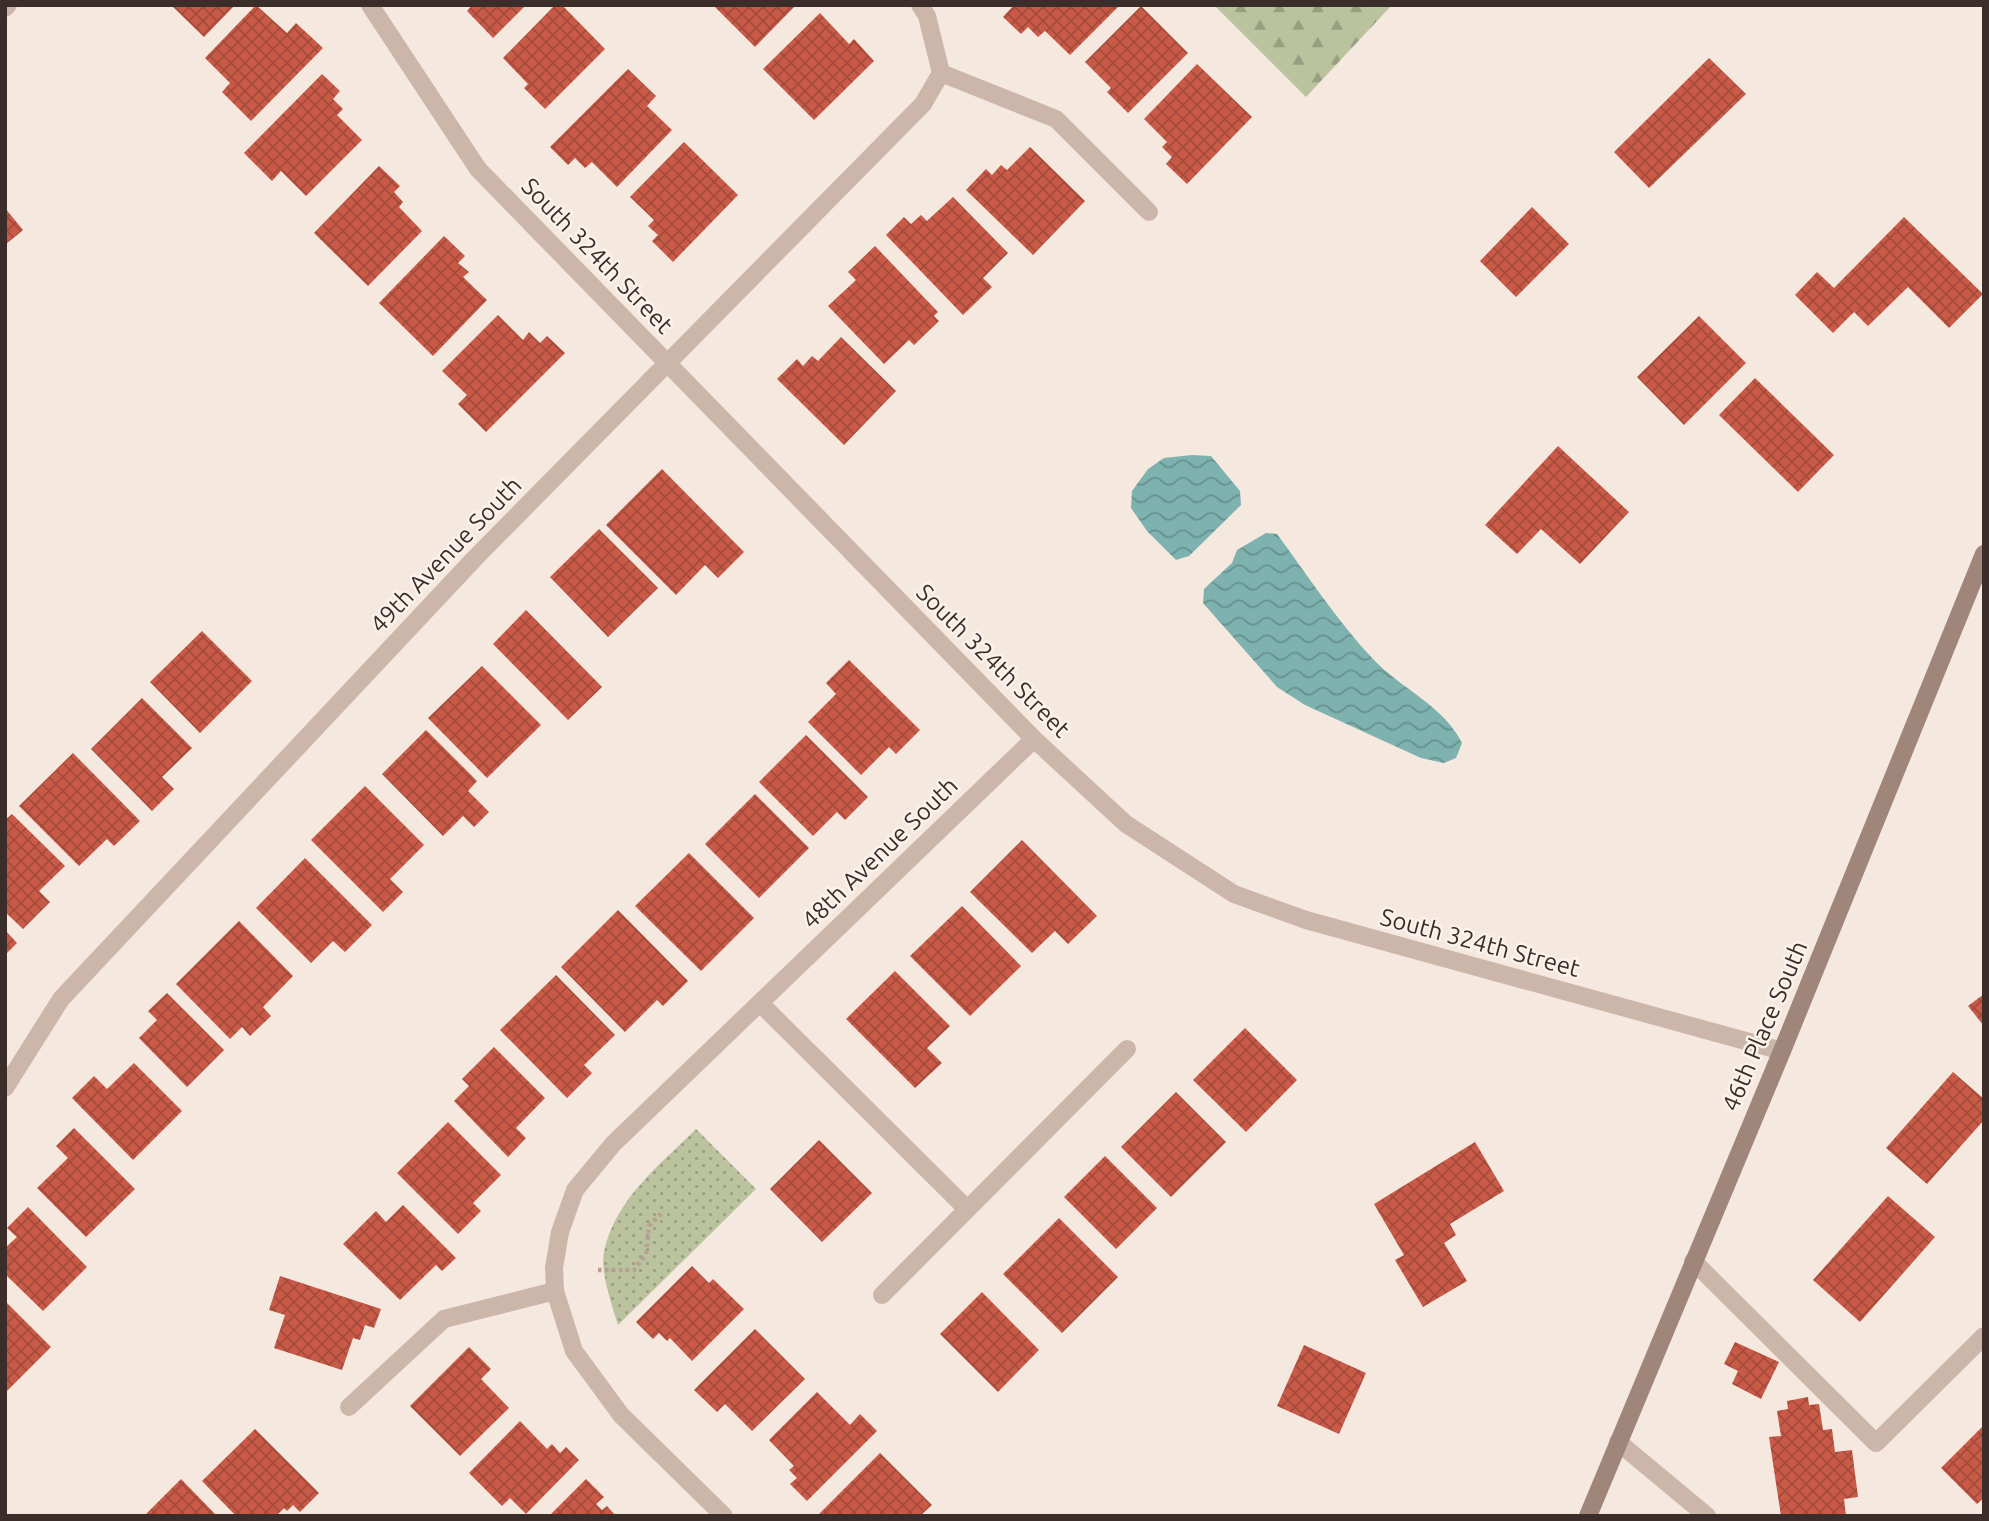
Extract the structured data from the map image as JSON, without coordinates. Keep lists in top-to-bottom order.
{
  "streets": {
    "street": [
      "South 324th Street",
      "49th Avenue South",
      "48th Avenue South",
      "46th Place South"
    ]
  },
  "crossings": [
    ["South 324th Street", "49th Avenue South"],
    ["South 324th Street", "48th Avenue South"],
    ["South 324th Street", "46th Place South"]
  ]
}
